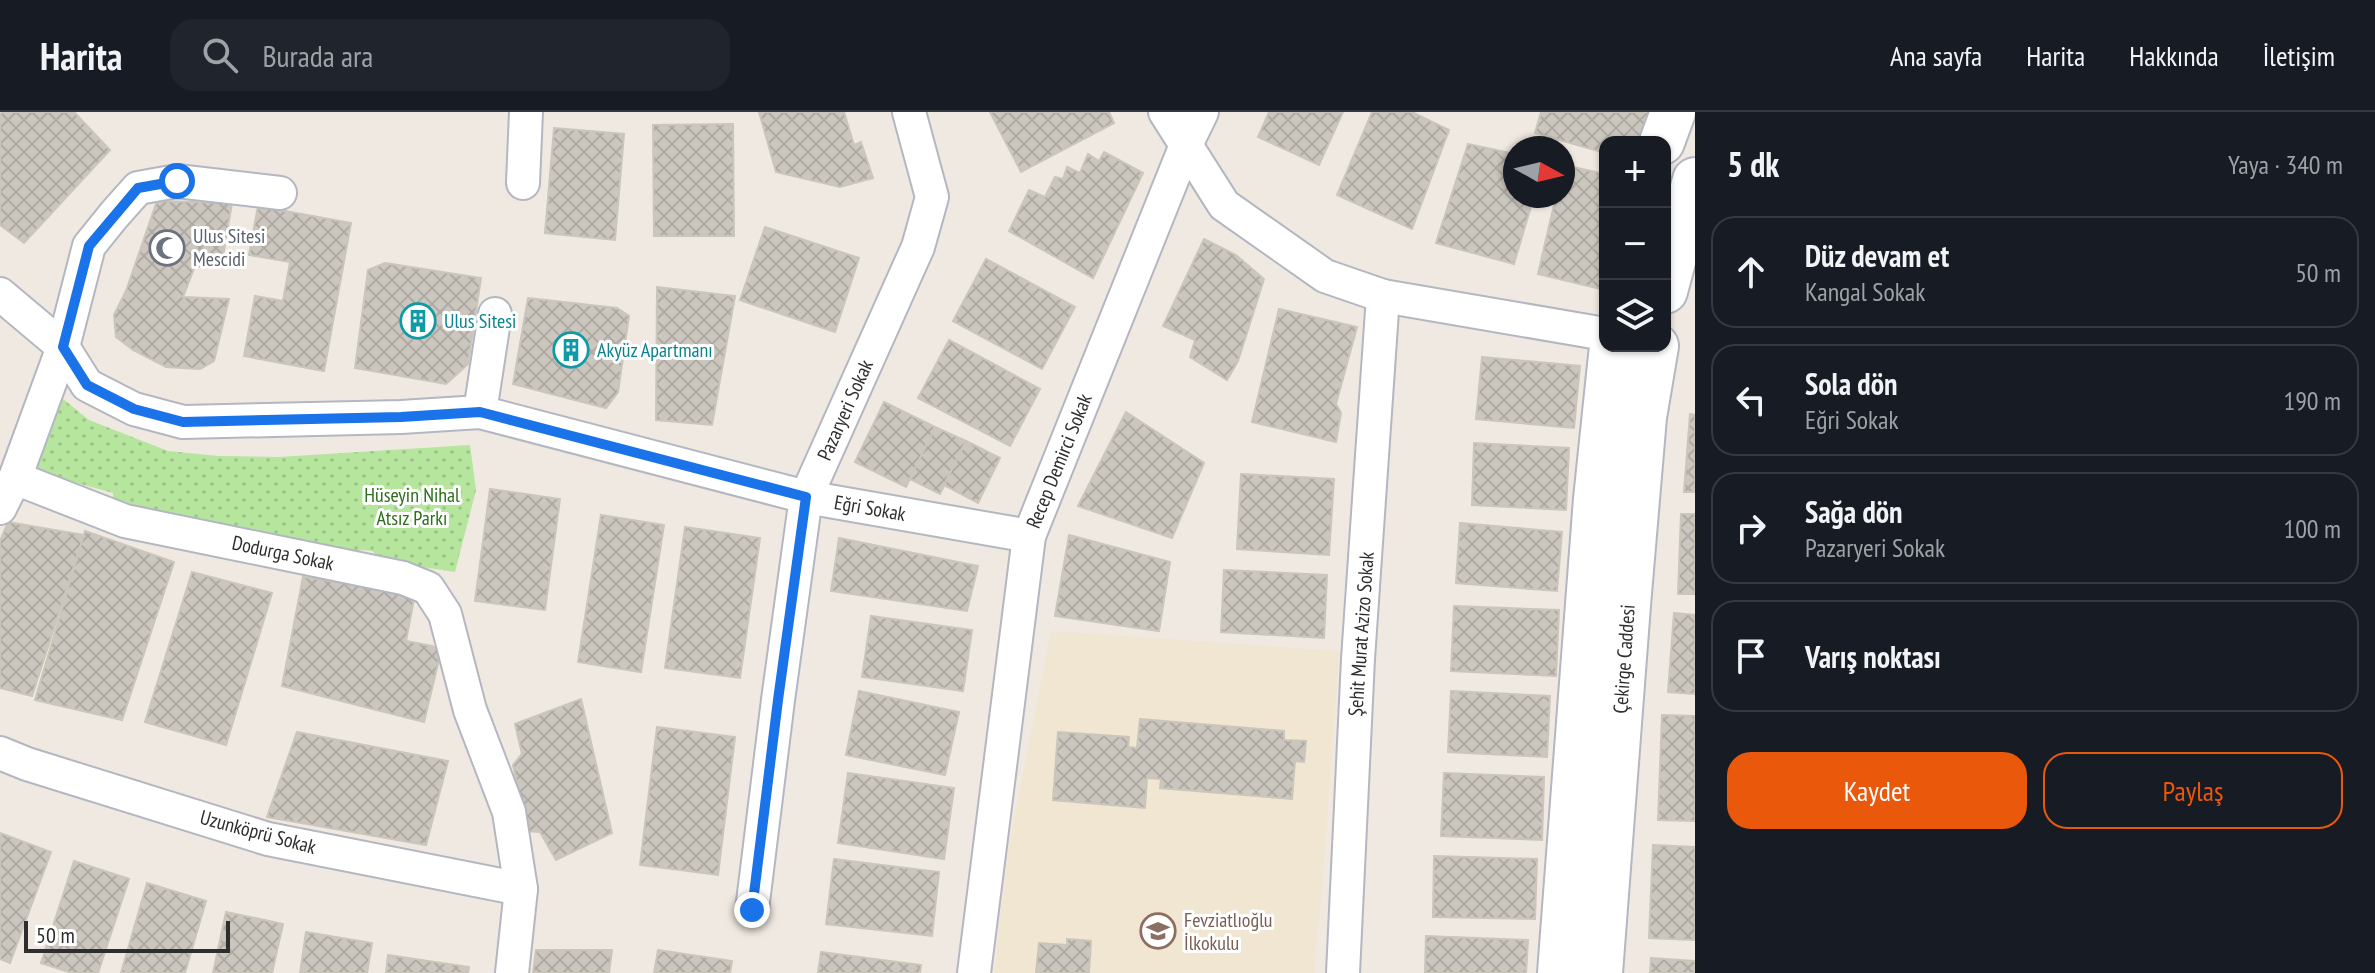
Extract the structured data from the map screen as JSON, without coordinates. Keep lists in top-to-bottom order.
{
  "streets": {
    "main road": ["Çekirge Caddesi"],
    "street": [
      "Pazaryeri Sokak",
      "Recep Demirci Sokak",
      "Eğri Sokak",
      "Dodurga Sokak",
      "Şehit Murat Azizo Sokak",
      "Uzunköprü Sokak"
    ]
  },
  "crossings": [
    ["Pazaryeri Sokak", "Eğri Sokak"],
    ["Recep Demirci Sokak", "Eğri Sokak"],
    ["Dodurga Sokak", "Uzunköprü Sokak"]
  ],
  "parks": ["Hüseyin Nihal Atsız Parkı"],
  "places": {
    "mosque": ["Ulus Sitesi Mescidi"],
    "building": ["Ulus Sitesi", "Akyüz Apartmanı"],
    "school or university": ["Fevziatlıoğlu İlkokulu"]
  },
  "scale_bar": "50 m",
  "north": "right",
  "page": {
    "header": "Harita",
    "search": "Burada ara",
    "nav": [
      "Ana sayfa",
      "Harita",
      "Hakkında",
      "İletişim"
    ],
    "heading": ["5 dk", "Yaya · 340 m"],
    "map_buttons": ["+", "−"],
    "list": [
      ["Düz devam et", "Kangal Sokak", "50 m"],
      ["Sola dön", "Eğri Sokak", "190 m"],
      ["Sağa dön", "Pazaryeri Sokak", "100 m"],
      "Varış noktası"
    ],
    "buttons": ["Kaydet", "Paylaş"],
    "scale": "50 m"
  }
}
